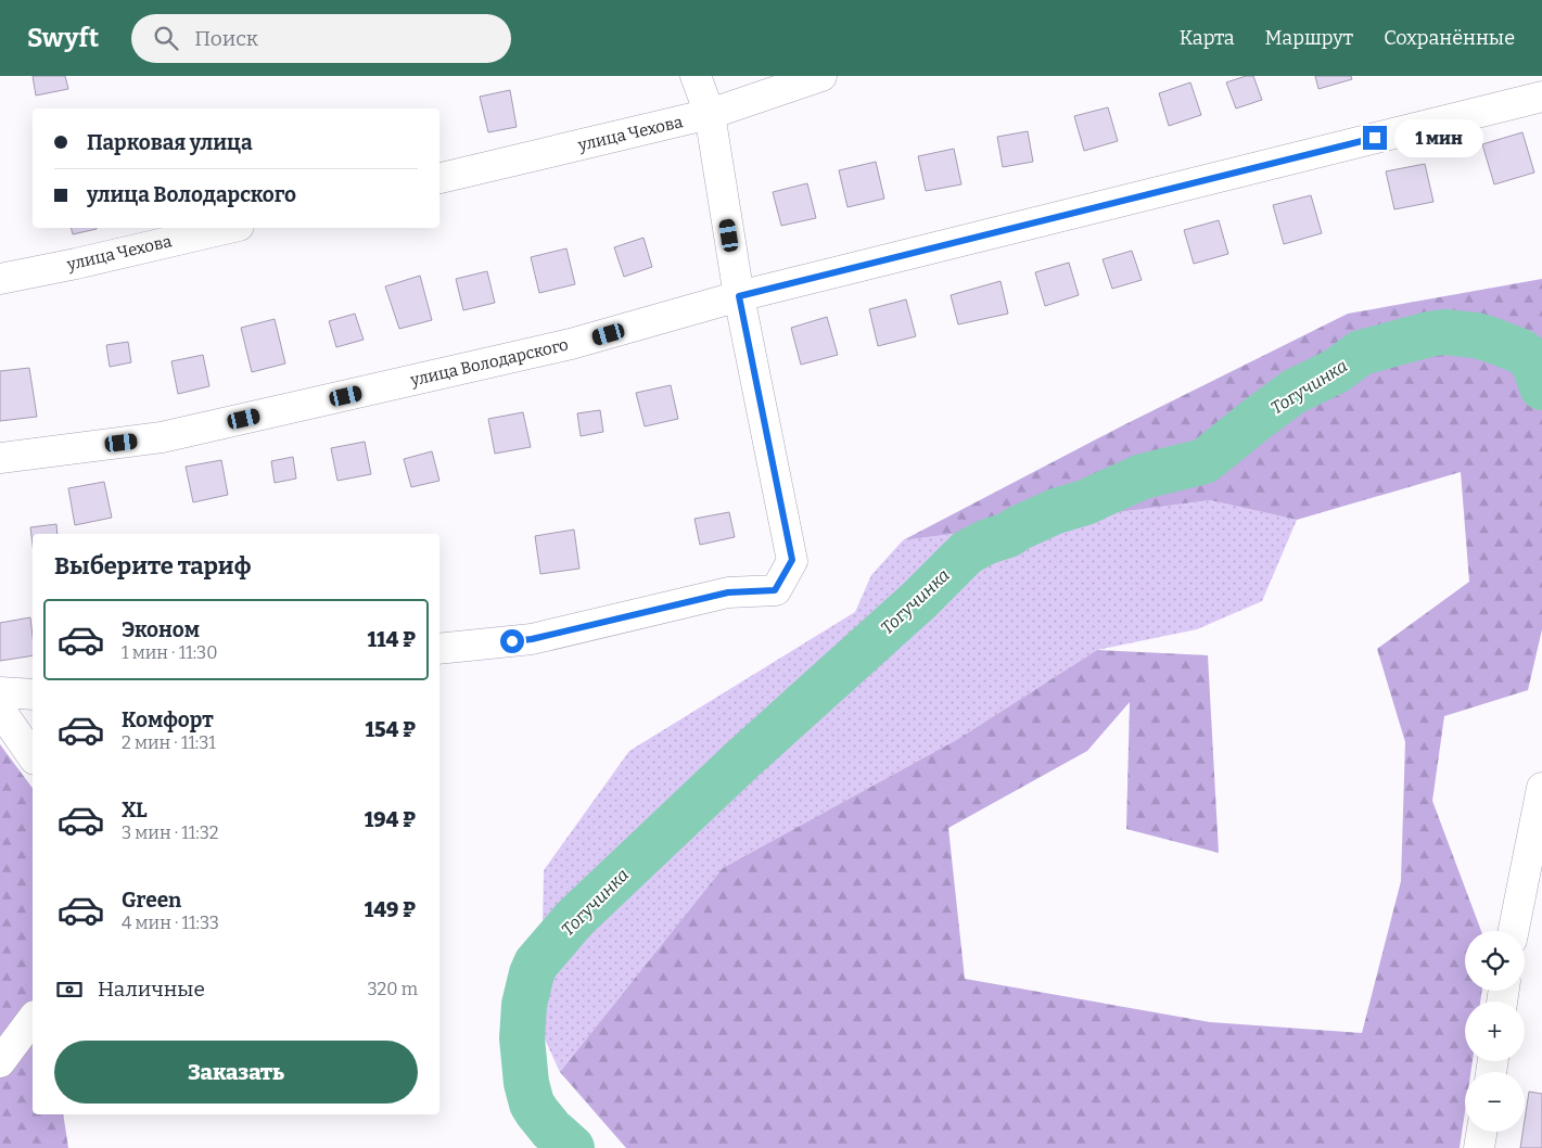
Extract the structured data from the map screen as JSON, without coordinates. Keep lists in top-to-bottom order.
{
  "streets": {
    "street": ["улица Чехова", "улица Володарского"]
  },
  "water": ["Тогучинка"],
  "page": {
    "header": "Swyft",
    "search": "Поиск",
    "nav": ["Карта", "Маршрут", "Сохранённые"],
    "banner": ["Парковая улица", "улица Володарского"],
    "bubble": "1 мин",
    "heading": "Выберите тариф",
    "list": [
      {
        "name": "Эконом",
        "note": "1 мин · 11:30",
        "value": "114 ₽"
      },
      {
        "name": "Комфорт",
        "note": "2 мин · 11:31",
        "value": "154 ₽"
      },
      {
        "name": "XL",
        "note": "3 мин · 11:32",
        "value": "194 ₽"
      },
      {
        "name": "Green",
        "note": "4 мин · 11:33",
        "value": "149 ₽"
      }
    ],
    "map_buttons": ["+", "−"],
    "pay": ["Наличные", "320 m"],
    "buttons": "Заказать"
  }
}
